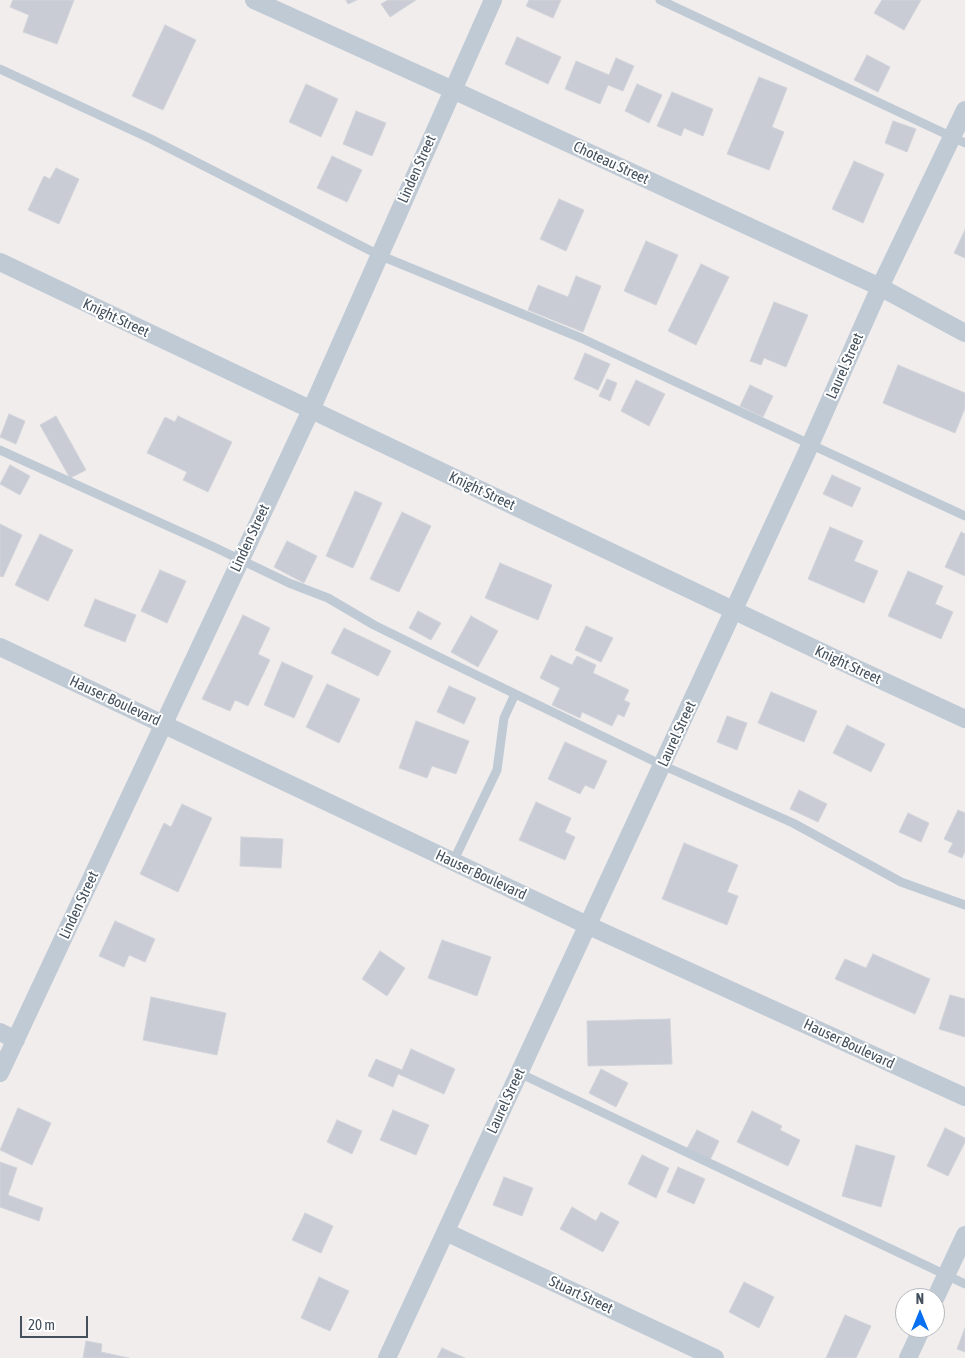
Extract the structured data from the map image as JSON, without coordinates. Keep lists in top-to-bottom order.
{
  "streets": {
    "street": [
      "Choteau Street",
      "Linden Street",
      "Knight Street",
      "Laurel Street",
      "Hauser Boulevard",
      "Stuart Street"
    ]
  },
  "crossings": [
    ["Choteau Street", "Linden Street"],
    ["Choteau Street", "Laurel Street"],
    ["Linden Street", "Knight Street"],
    ["Linden Street", "Hauser Boulevard"],
    ["Knight Street", "Laurel Street"],
    ["Laurel Street", "Hauser Boulevard"],
    ["Laurel Street", "Stuart Street"]
  ],
  "scale_bar": "20 m",
  "north": "top"
}
